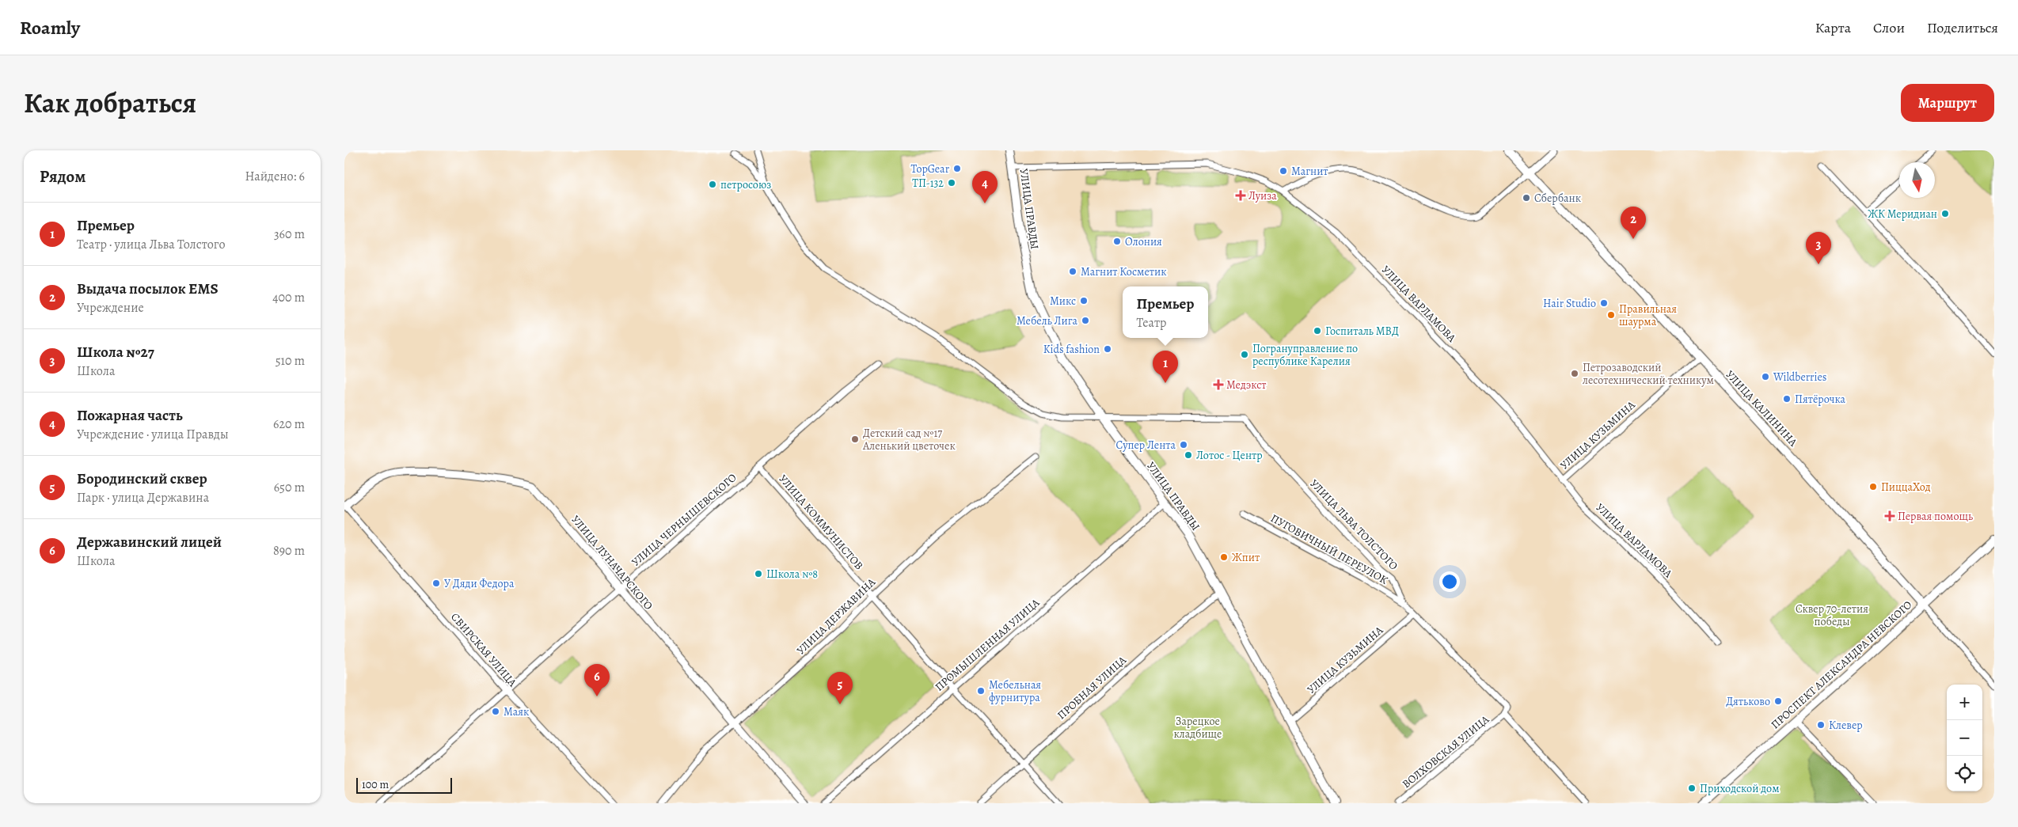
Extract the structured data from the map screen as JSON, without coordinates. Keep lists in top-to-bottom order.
{
  "streets": {
    "main road": ["УЛИЦА ПРАВДЫ", "УЛИЦА КАЛИНИНА", "ПРОСПЕКТ АЛЕКСАНДРА НЕВСКОГО"],
    "street": [
      "УЛИЦА ВАРЛАМОВА",
      "УЛИЦА КУЗЬМИНА",
      "УЛИЦА ЧЕРНЫШЕВСКОГО",
      "УЛИЦА КОММУНИСТОВ",
      "УЛИЦА ЛЬВА ТОЛСТОГО",
      "ПУГОВИЧНЫЙ ПЕРЕУЛОК",
      "УЛИЦА ЛУНАЧАРСКОГО",
      "УЛИЦА ДЕРЖАВИНА",
      "ПРОМЫШЛЕННАЯ УЛИЦА",
      "СВИРСКАЯ УЛИЦА",
      "ПРОБНАЯ УЛИЦА",
      "ВОЛХОВСКАЯ УЛИЦА"
    ]
  },
  "crossings": [
    ["УЛИЦА ПРАВДЫ", "УЛИЦА ВАРЛАМОВА"],
    ["УЛИЦА ПРАВДЫ", "УЛИЦА КУЗЬМИНА"],
    ["УЛИЦА ПРАВДЫ", "УЛИЦА ЛЬВА ТОЛСТОГО"],
    ["УЛИЦА ПРАВДЫ", "ПРОМЫШЛЕННАЯ УЛИЦА"],
    ["УЛИЦА ПРАВДЫ", "ПРОБНАЯ УЛИЦА"],
    ["УЛИЦА ВАРЛАМОВА", "УЛИЦА КУЗЬМИНА"],
    ["УЛИЦА КАЛИНИНА", "УЛИЦА КУЗЬМИНА"],
    ["УЛИЦА КАЛИНИНА", "ПРОСПЕКТ АЛЕКСАНДРА НЕВСКОГО"],
    ["УЛИЦА КУЗЬМИНА", "УЛИЦА ЛЬВА ТОЛСТОГО"],
    ["УЛИЦА ЧЕРНЫШЕВСКОГО", "УЛИЦА КОММУНИСТОВ"],
    ["УЛИЦА ЧЕРНЫШЕВСКОГО", "УЛИЦА ЛУНАЧАРСКОГО"],
    ["УЛИЦА ЧЕРНЫШЕВСКОГО", "СВИРСКАЯ УЛИЦА"],
    ["УЛИЦА КОММУНИСТОВ", "УЛИЦА ДЕРЖАВИНА"],
    ["УЛИЦА КОММУНИСТОВ", "ПРОМЫШЛЕННАЯ УЛИЦА"],
    ["УЛИЦА КОММУНИСТОВ", "ПРОБНАЯ УЛИЦА"],
    ["УЛИЦА ЛЬВА ТОЛСТОГО", "ПУГОВИЧНЫЙ ПЕРЕУЛОК"],
    ["УЛИЦА ЛЬВА ТОЛСТОГО", "ВОЛХОВСКАЯ УЛИЦА"],
    ["УЛИЦА ЛУНАЧАРСКОГО", "УЛИЦА ДЕРЖАВИНА"],
    ["УЛИЦА ЛУНАЧАРСКОГО", "СВИРСКАЯ УЛИЦА"]
  ],
  "parks": ["Сквер 70-летия победы", "Зарецкое кладбище"],
  "places": {
    "other": [
      "TopGear",
      "Магнит",
      "ТП-132",
      "петросоюз",
      "Сбербанк",
      "ЖК Меридиан",
      "Олония",
      "Магнит Косметик",
      "Микс",
      "Hair Studio",
      "Правильная шаурма",
      "Мебель Лига",
      "Госпиталь МВД",
      "Kids fashion",
      "Погрануправление по республике Карелия",
      "Петрозаводский лесотехнический техникум",
      "Wildberries",
      "Пятёрочка",
      "Детский сад №17 Аленький цветочек",
      "Супер Лента",
      "Лотос - Центр",
      "ПиццаХод",
      "Жпит",
      "Школа №8",
      "У Дяди Федора",
      "Мебельная фурнитура",
      "Дятьково",
      "Маяк",
      "Клевер",
      "Приходской дом"
    ],
    "health": ["Луиза", "Медэкст", "Первая помощь"]
  },
  "scale_bar": "100 m",
  "north": "bottom",
  "page": {
    "header": "Roamly",
    "nav": ["Карта", "Слои", "Поделиться"],
    "title": "Как добраться",
    "buttons": "Маршрут",
    "heading": ["Рядом", "Найдено: 6"],
    "pins": [
      "4",
      "2",
      "3",
      "1",
      "6",
      "5"
    ],
    "list": [
      {
        "mark": "1",
        "name": "Премьер",
        "note": "Театр · улица Льва Толстого",
        "value": "360 m"
      },
      {
        "mark": "2",
        "name": "Выдача посылок EMS",
        "note": "Учреждение",
        "value": "400 m"
      },
      {
        "mark": "3",
        "name": "Школа №27",
        "note": "Школа",
        "value": "510 m"
      },
      {
        "mark": "4",
        "name": "Пожарная часть",
        "note": "Учреждение · улица Правды",
        "value": "620 m"
      },
      {
        "mark": "5",
        "name": "Бородинский сквер",
        "note": "Парк · улица Державина",
        "value": "650 m"
      },
      {
        "mark": "6",
        "name": "Державинский лицей",
        "note": "Школа",
        "value": "890 m"
      }
    ],
    "popup": ["Премьер", "Театр"],
    "map_buttons": ["+", "−"],
    "scale": "100 m"
  }
}
